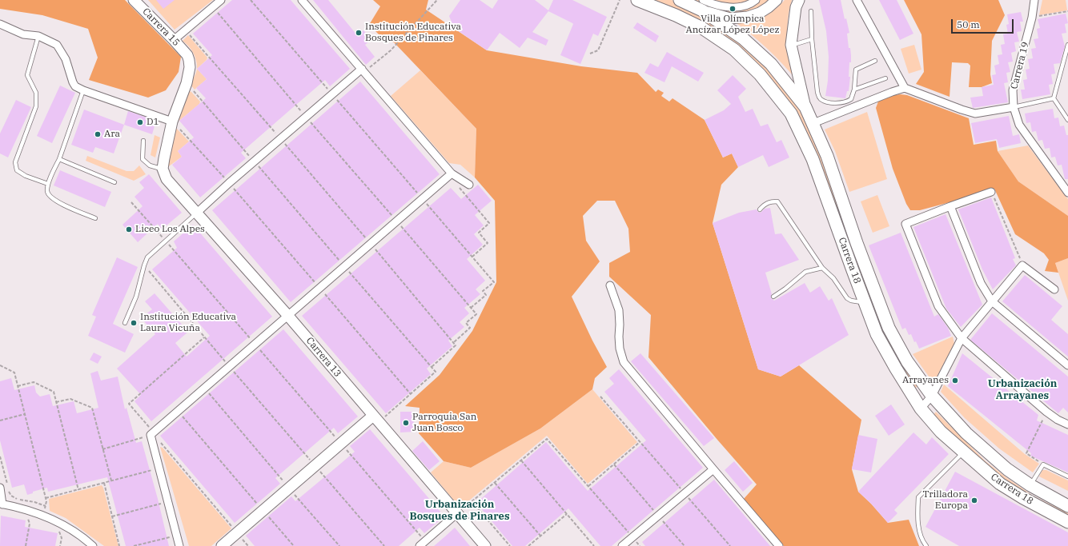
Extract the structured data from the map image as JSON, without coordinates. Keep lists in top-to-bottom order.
{
  "streets": {
    "main road": ["Carrera 18"],
    "street": ["Carrera 15", "Carrera 19", "Carrera 13"]
  },
  "districts": ["Urbanización Arrayanes", "Urbanización Bosques de Pinares"],
  "places": [
    "Villa Olímpica Ancízar López López",
    "Institución Educativa Bosques de Pinares",
    "D1",
    "Ara",
    "Liceo Los Alpes",
    "Institución Educativa Laura Vicuña",
    "Arrayanes",
    "Parroquia San Juan Bosco",
    "Trilladora Europa"
  ],
  "scale_bar": "50 m"
}
